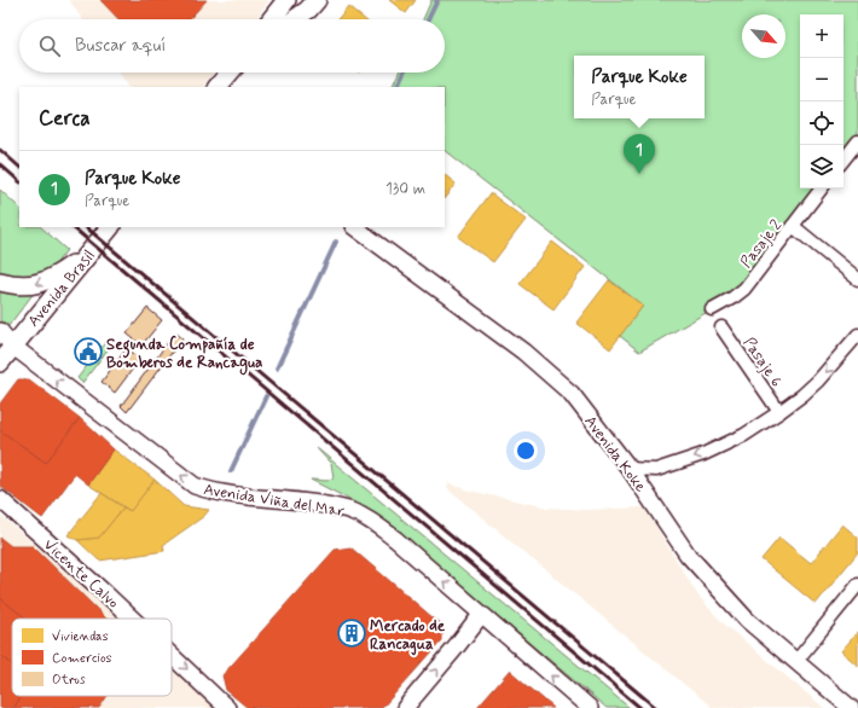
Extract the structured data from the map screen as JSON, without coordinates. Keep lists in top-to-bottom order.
{
  "streets": {
    "main road": ["Avenida Brasil"],
    "street": [
      "Pasaje 2",
      "Pasaje 6",
      "Avenida Koke",
      "Avenida Viña del Mar",
      "Vicente Calvo"
    ]
  },
  "crossings": [
    ["Avenida Brasil", "Avenida Viña del Mar"]
  ],
  "one_way": ["Avenida Viña del Mar", "Vicente Calvo"],
  "places": {
    "public building": ["Segunda Compañía de Bomberos de Rancagua"],
    "building": ["Mercado de Rancagua"]
  },
  "legend": ["Viviendas", "Comercios", "Otros"],
  "north": "bottom right",
  "page": {
    "map_buttons": ["+", "−"],
    "search": "Buscar aquí",
    "popup": ["Parque Koke", "Parque"],
    "heading": "Cerca",
    "pins": "1",
    "list": [
      {
        "mark": "1",
        "name": "Parque Koke",
        "note": "Parque",
        "value": "130 m"
      }
    ]
  }
}
